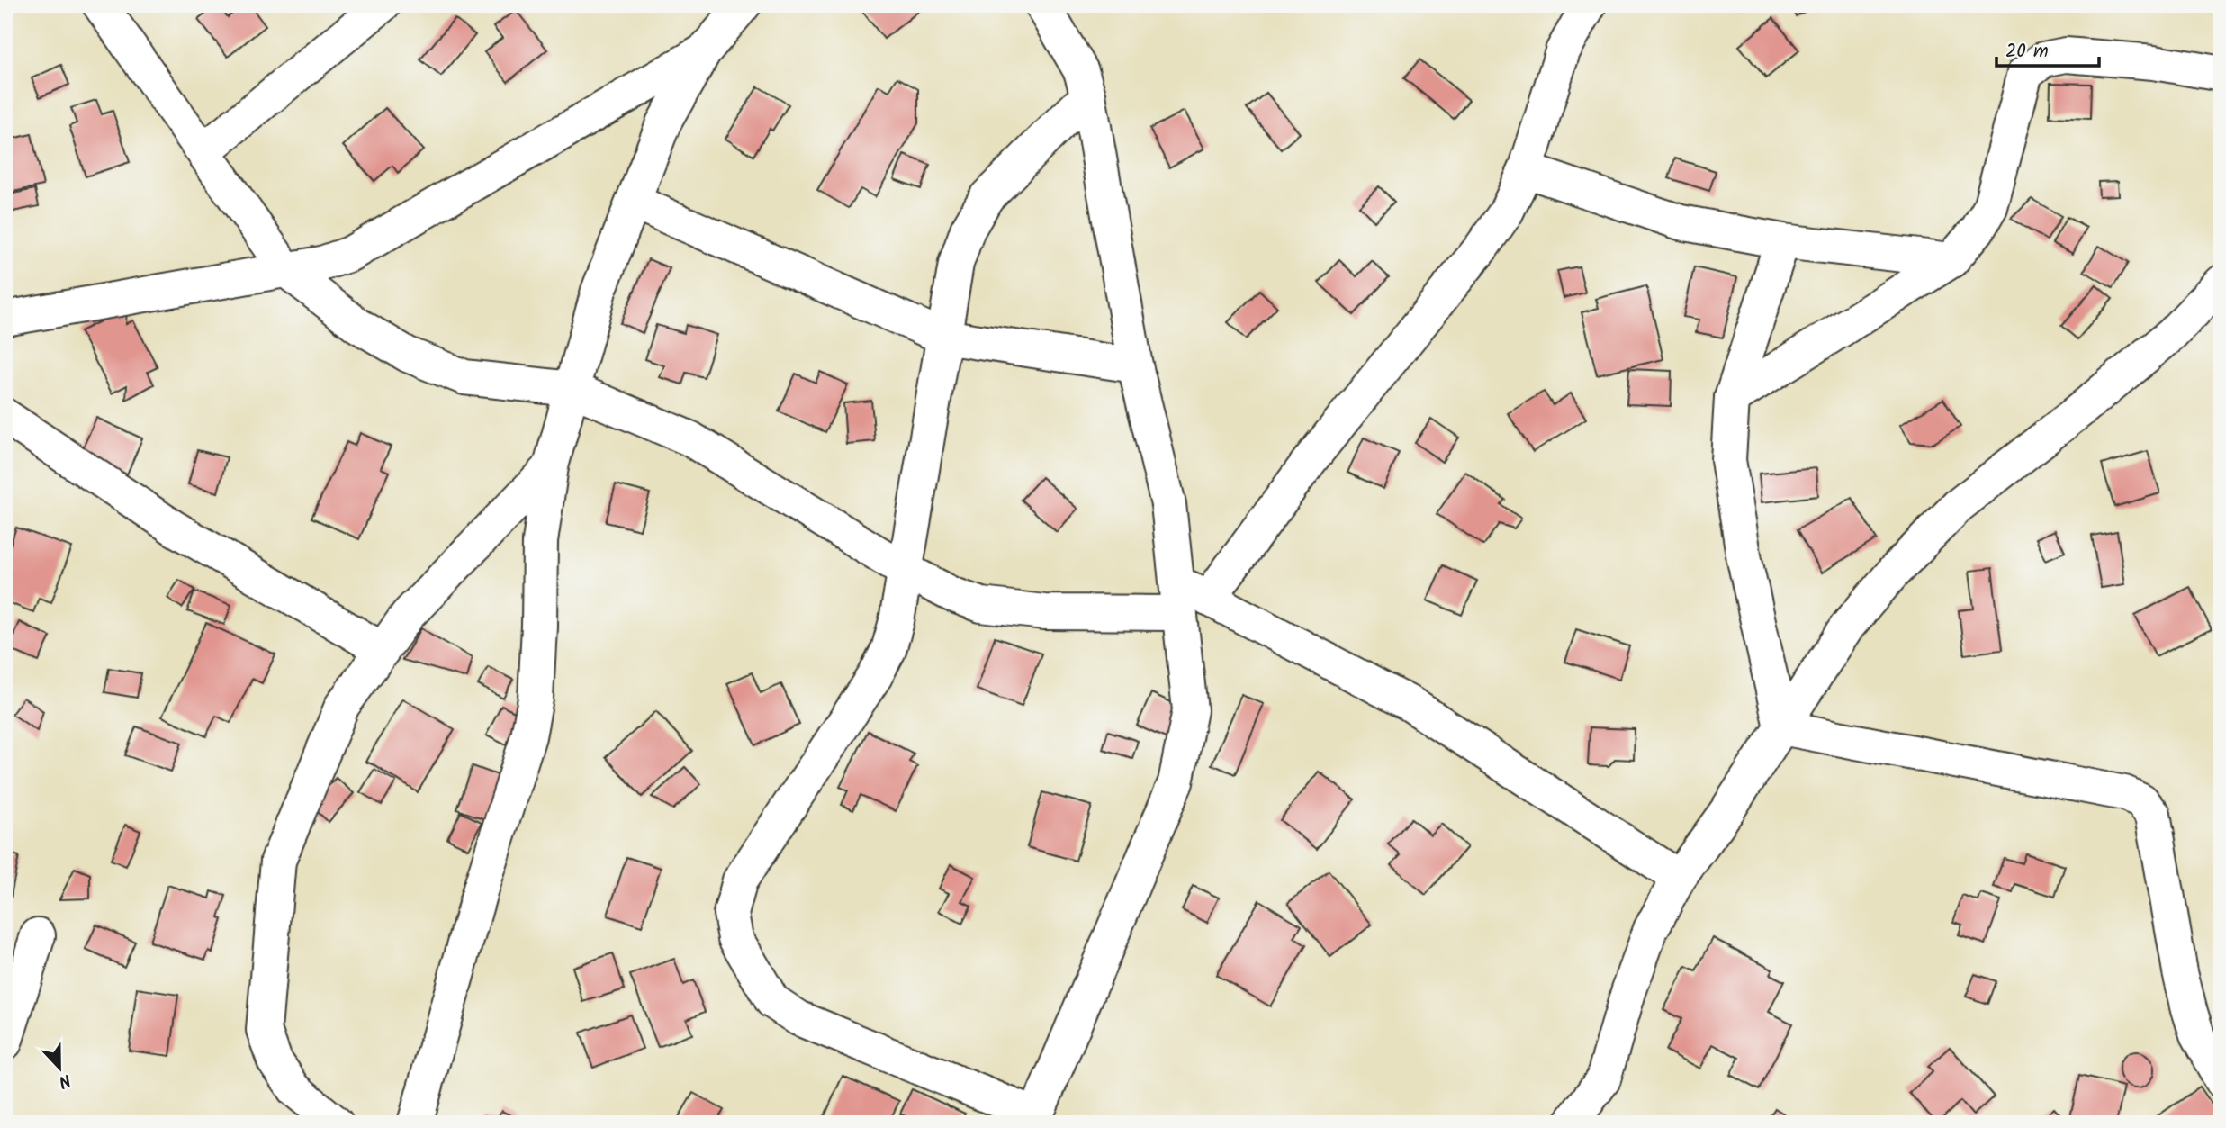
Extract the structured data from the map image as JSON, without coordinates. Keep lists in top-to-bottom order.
{
  "scale_bar": "20 m",
  "north": "bottom"
}
